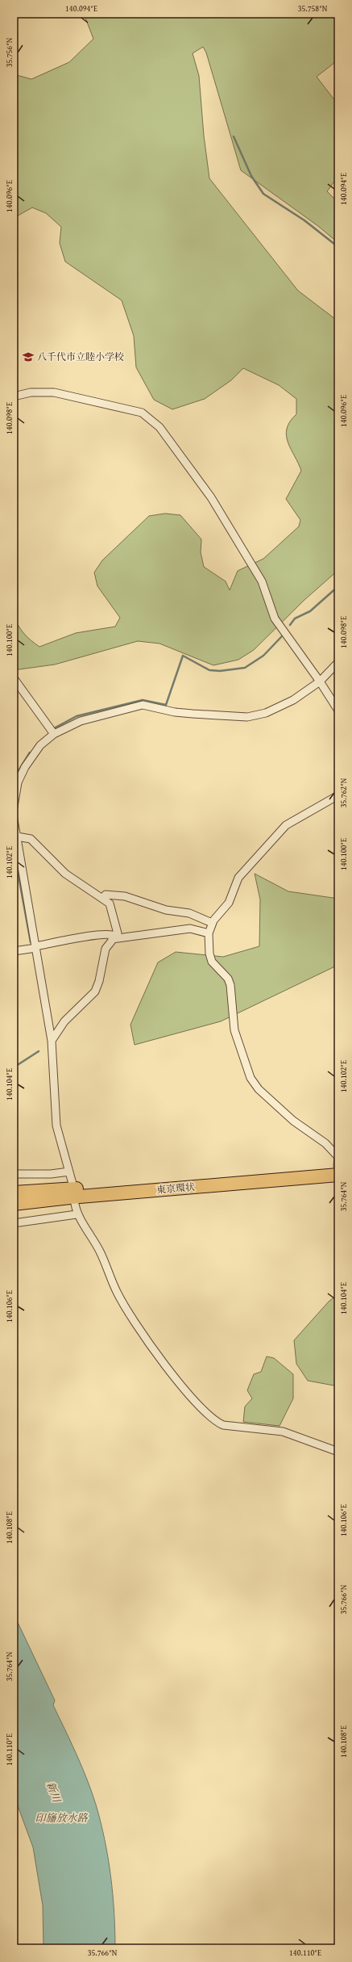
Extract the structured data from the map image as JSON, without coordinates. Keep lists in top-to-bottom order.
{
  "streets": {
    "highway": ["東京環状"]
  },
  "water": ["新川", "印旛放水路"],
  "places": {
    "school or university": ["八千代市立睦小学校"]
  },
  "coordinates": [
    "140.094°E",
    "35.758°N",
    "35.756°N",
    "140.096°E",
    "140.098°E",
    "140.100°E",
    "35.762°N",
    "140.102°E",
    "140.104°E",
    "35.764°N",
    "140.106°E",
    "140.108°E",
    "35.766°N",
    "140.110°E"
  ]
}
